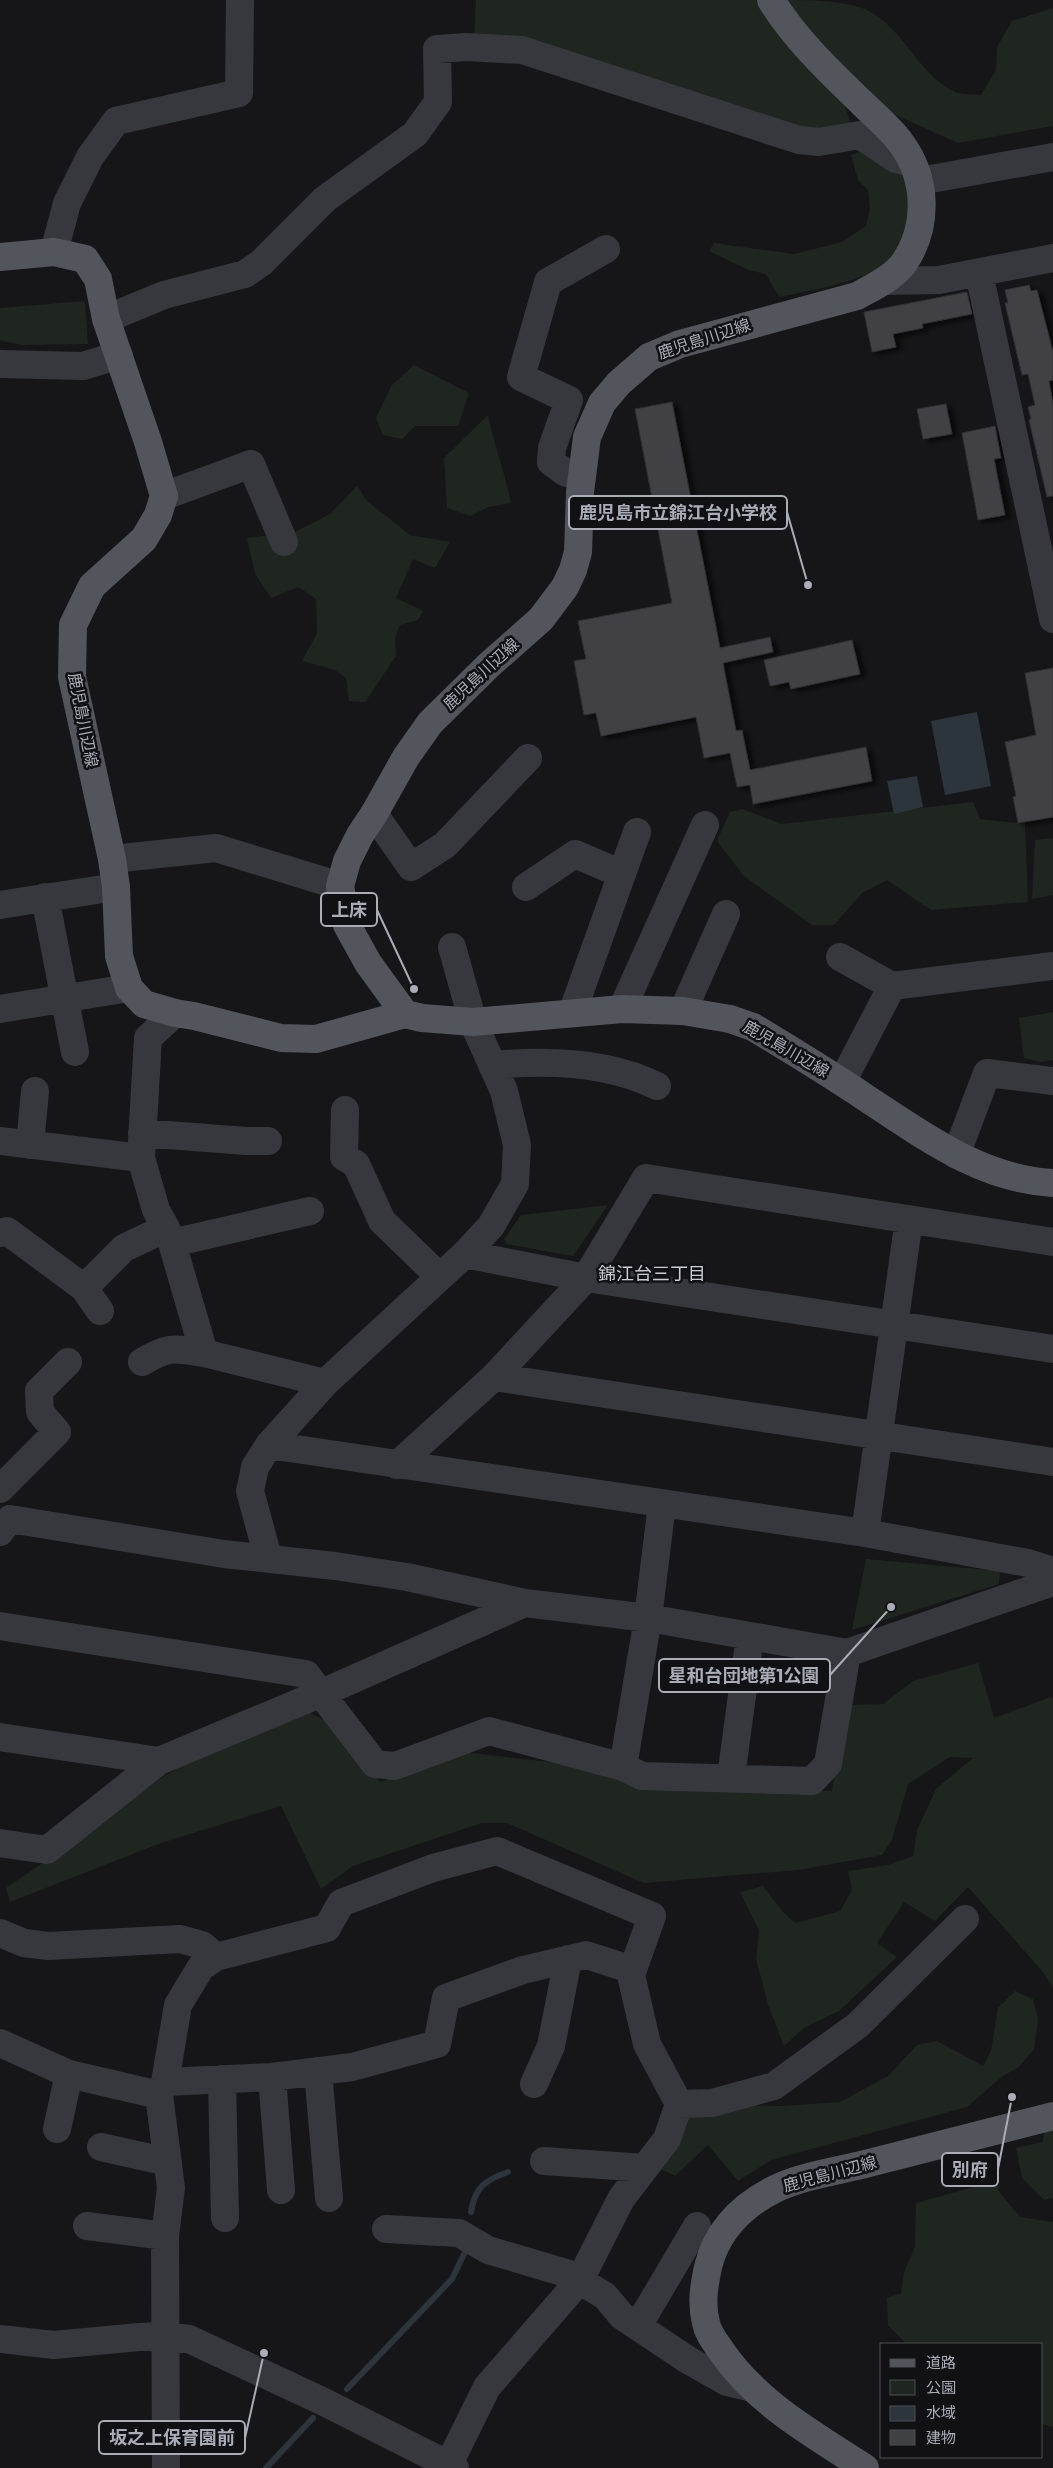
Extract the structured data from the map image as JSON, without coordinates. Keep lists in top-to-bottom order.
{
  "streets": {
    "main road": ["鹿児島川辺線"]
  },
  "districts": ["錦江台三丁目"],
  "places": [
    "鹿児島市立錦江台小学校",
    "上床",
    "星和台団地第1公園",
    "別府",
    "坂之上保育園前"
  ],
  "legend": [
    "道路",
    "公園",
    "水域",
    "建物"
  ]
}
